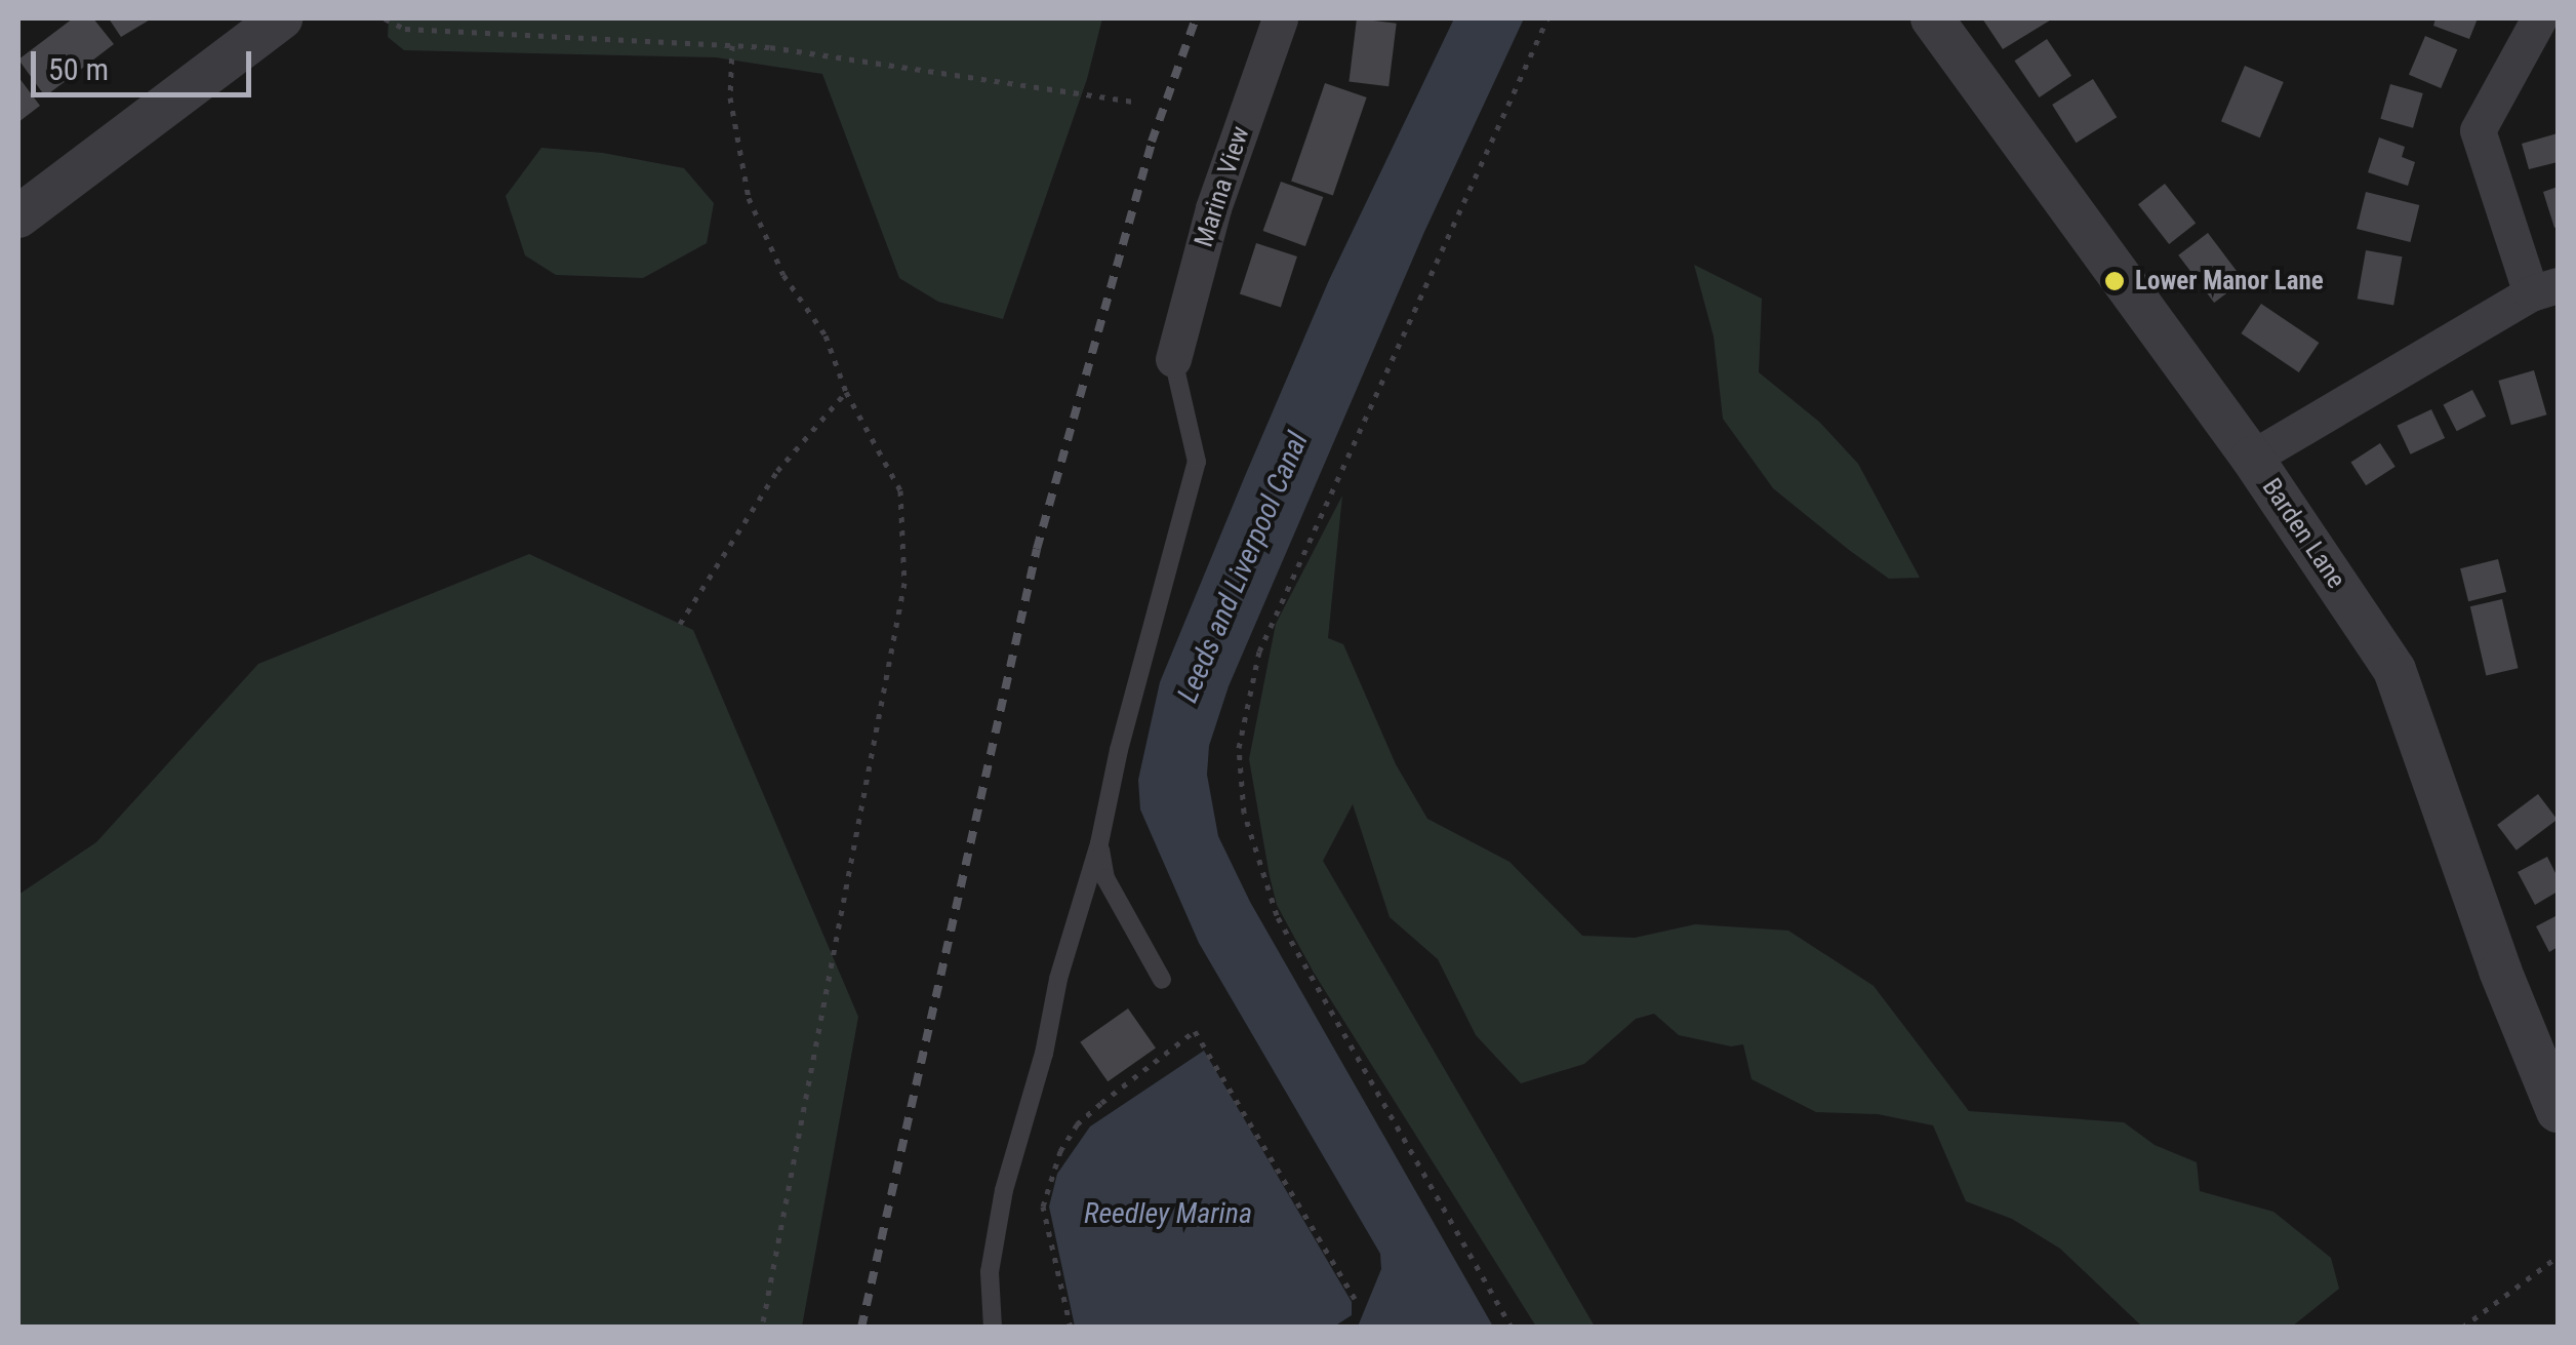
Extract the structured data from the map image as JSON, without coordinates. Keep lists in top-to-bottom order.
{
  "streets": {
    "street": ["Marina View", "Barden Lane"]
  },
  "water": ["Leeds and Liverpool Canal", "Reedley Marina"],
  "places": ["Lower Manor Lane"],
  "scale_bar": "50 m"
}
